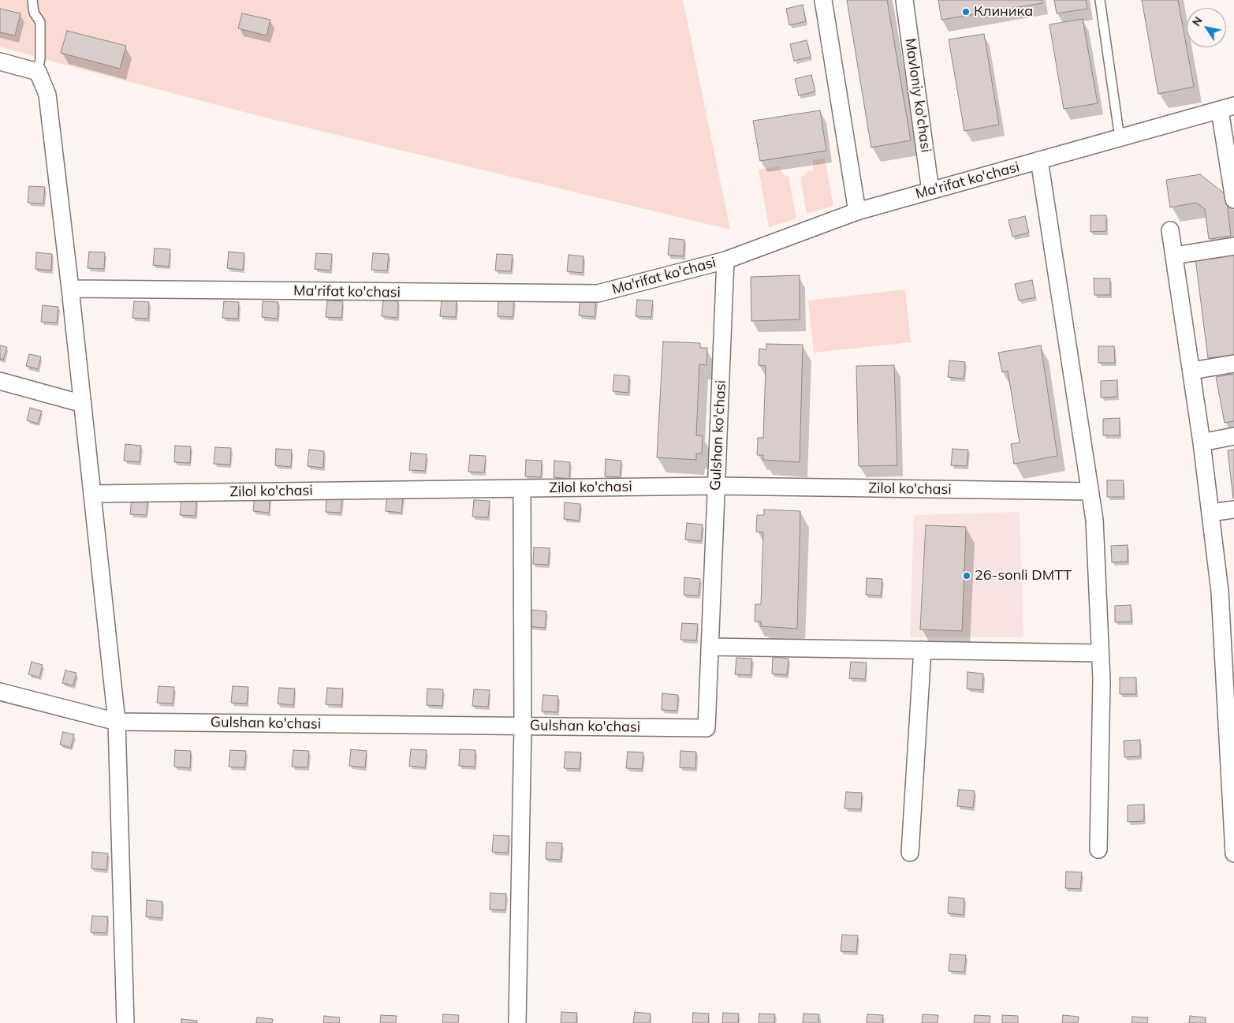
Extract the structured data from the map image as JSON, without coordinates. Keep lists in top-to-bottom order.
{
  "streets": {
    "street": [
      "Mavloniy ko'chasi",
      "Ma'rifat ko'chasi",
      "Gulshan ko'chasi",
      "Zilol ko'chasi"
    ]
  },
  "crossings": [
    ["Mavloniy ko'chasi", "Ma'rifat ko'chasi"],
    ["Ma'rifat ko'chasi", "Gulshan ko'chasi"],
    ["Gulshan ko'chasi", "Zilol ko'chasi"]
  ],
  "places": ["Клиника", "26-sonli DMTT"],
  "north": "top left"
}
